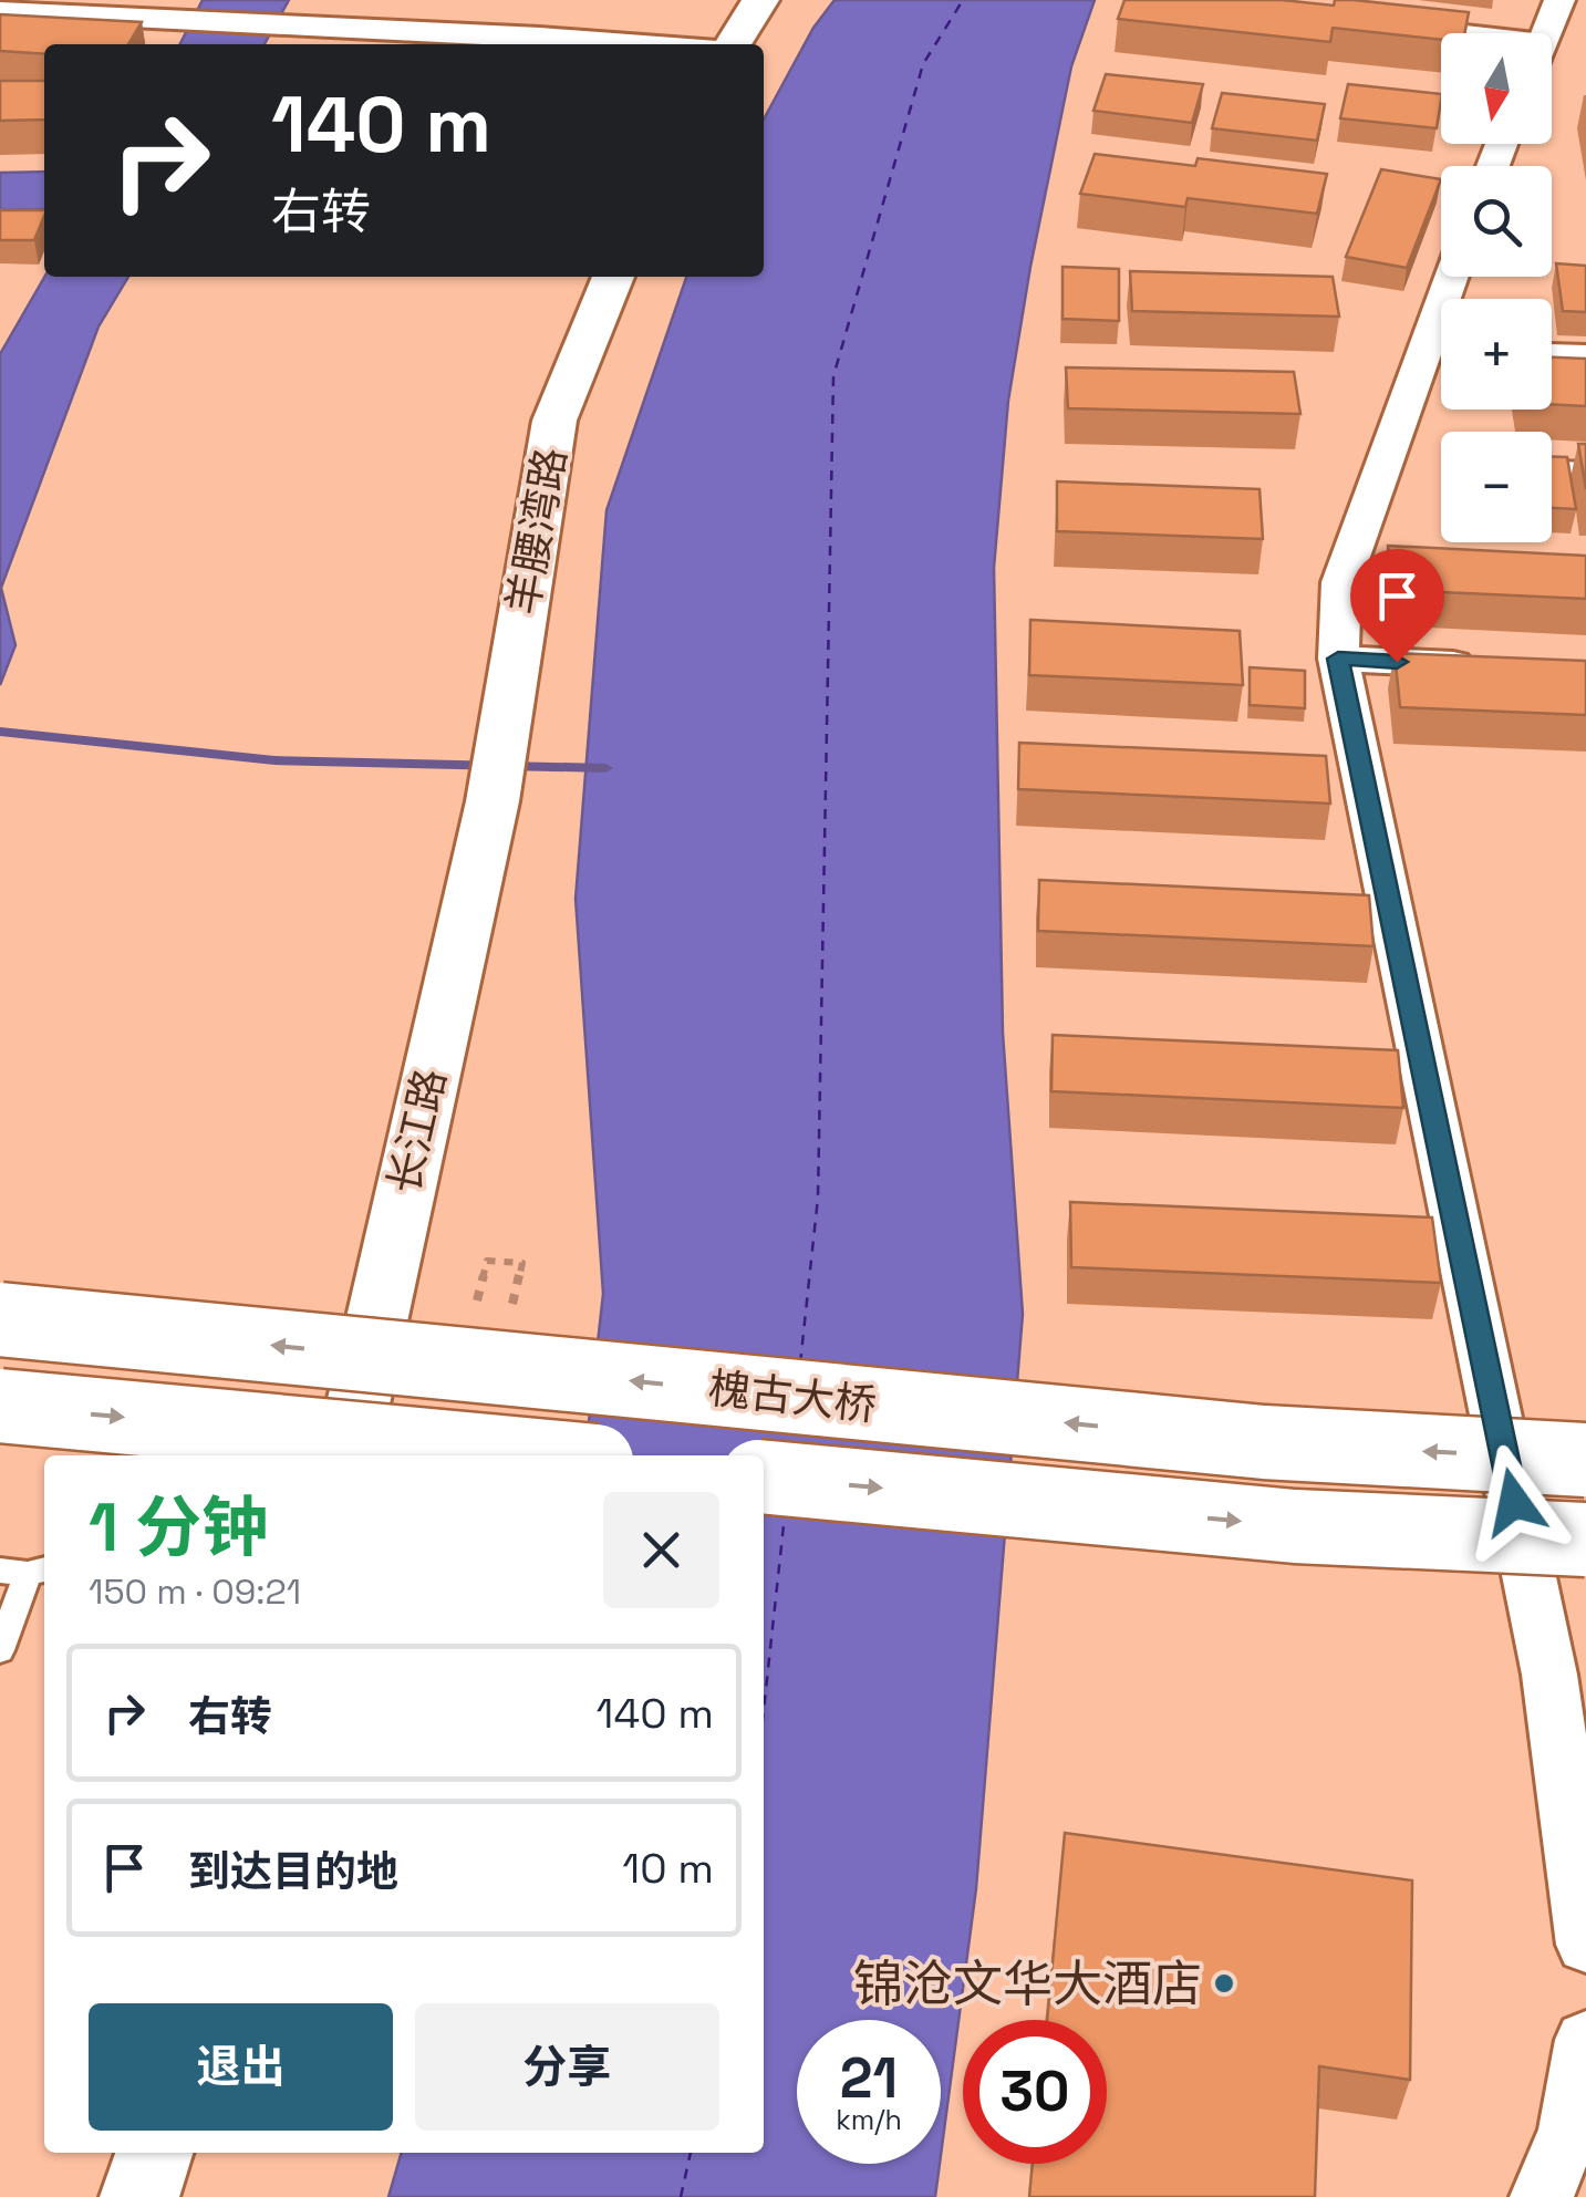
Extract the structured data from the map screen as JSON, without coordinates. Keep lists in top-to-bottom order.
{
  "streets": {
    "main road": ["槐古大桥"],
    "street": ["羊腰湾路", "长江路"]
  },
  "crossings": [
    ["羊腰湾路", "长江路"]
  ],
  "places": ["锦沧文华大酒店"],
  "north": "bottom",
  "page": {
    "map_buttons": ["+", "−"],
    "turn": ["140 m", "右转"],
    "heading": ["1 分钟", "150 m · 09:21"],
    "list": [
      {
        "name": "右转",
        "value": "140 m"
      },
      {
        "name": "到达目的地",
        "value": "10 m"
      }
    ],
    "buttons": ["退出", "分享"],
    "speed": "21 km/h",
    "limit": "30"
  }
}
